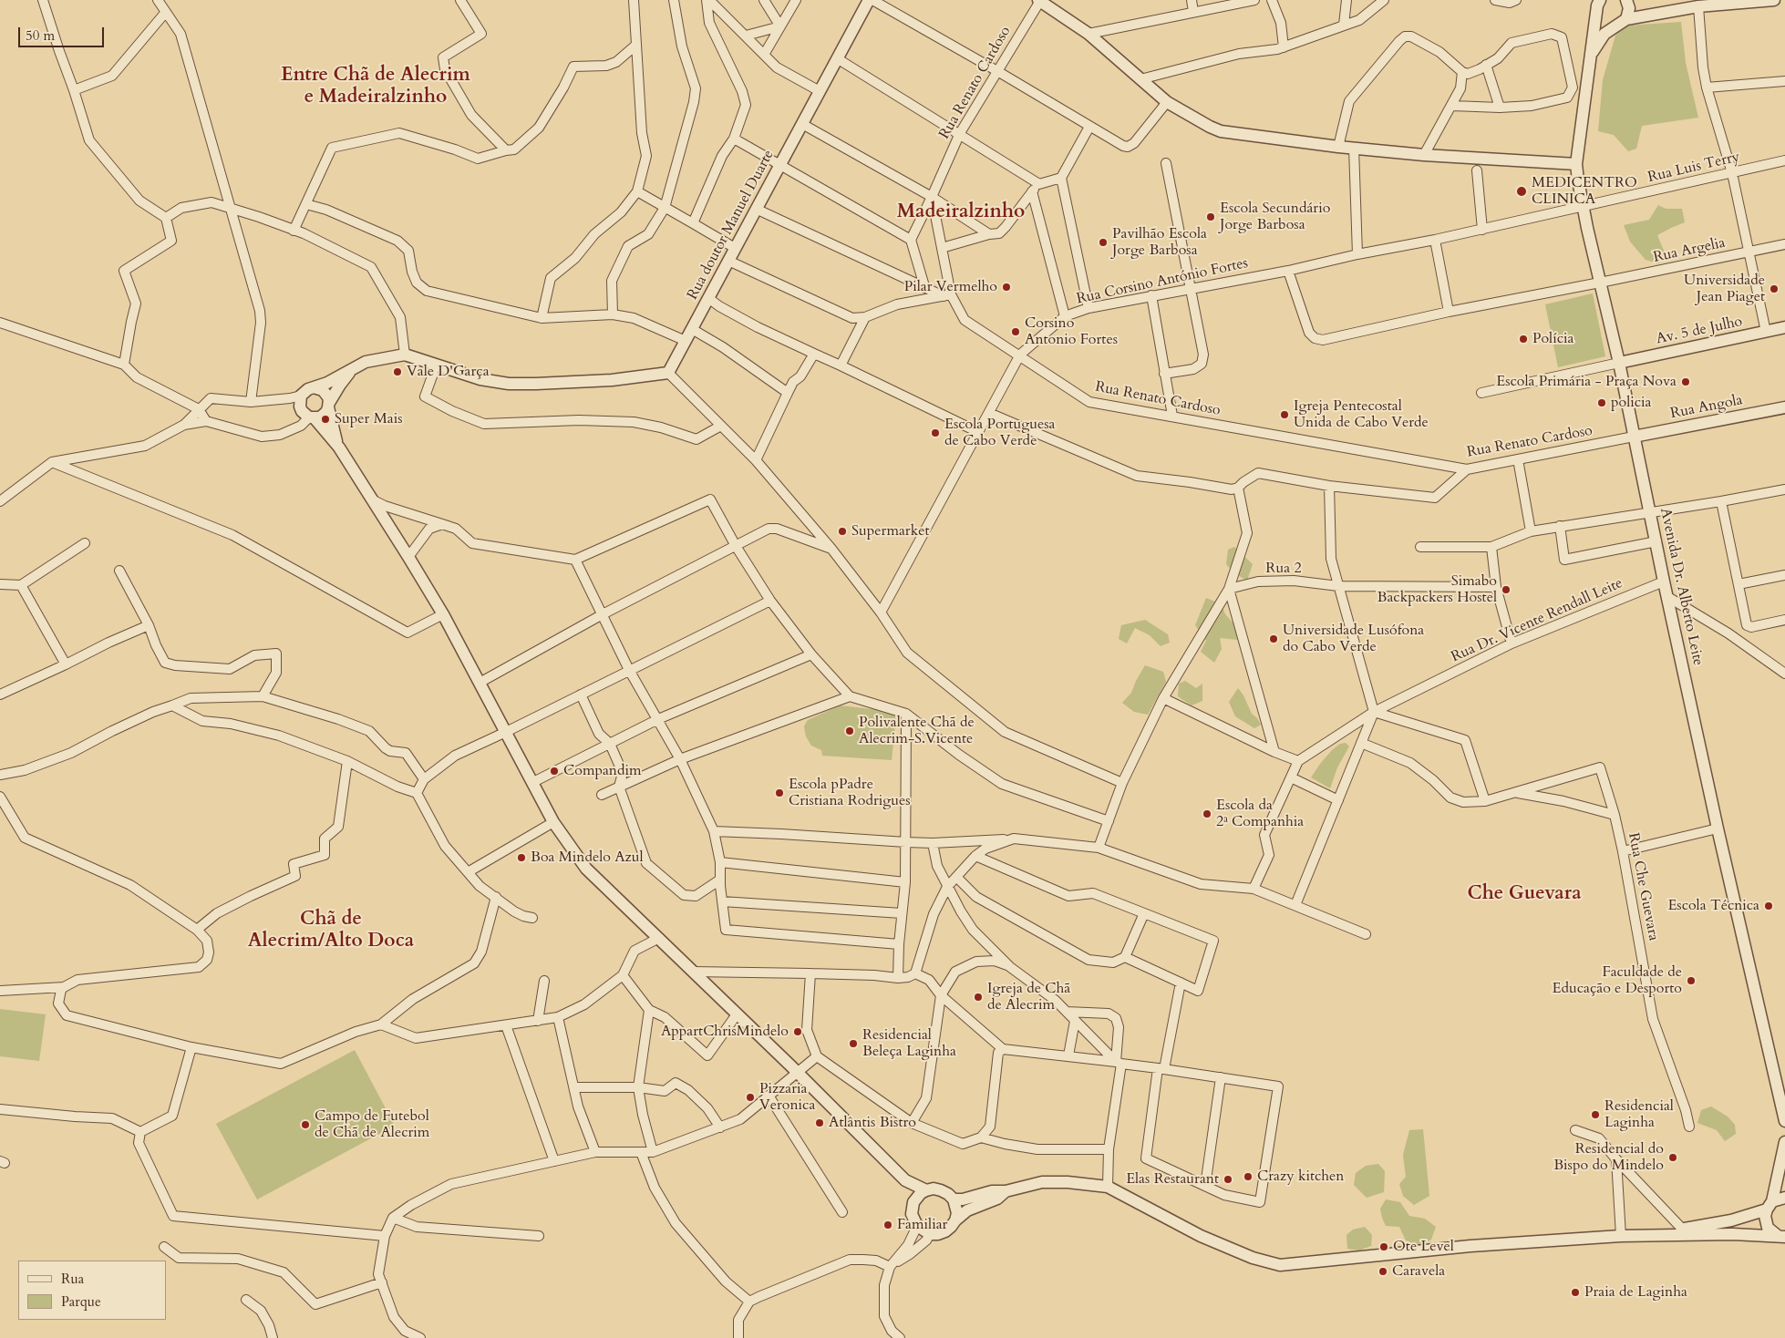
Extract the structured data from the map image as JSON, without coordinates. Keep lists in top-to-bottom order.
{
  "streets": {
    "street": [
      "Rua Renato Cardoso",
      "Rua Luis Terry",
      "Rua doutor Manuel Duarte",
      "Rua Argelia",
      "Rua Corsino António Fortes",
      "Av. 5 de Julho",
      "Rua Angola",
      "Rua 2",
      "Avenida Dr. Alberto Leite",
      "Rua Dr. Vicente Rendall Leite",
      "Rua Che Guevara"
    ]
  },
  "crossings": [
    ["Rua Renato Cardoso", "Rua Corsino António Fortes"],
    ["Rua Renato Cardoso", "Rua Angola"],
    ["Rua Renato Cardoso", "Avenida Dr. Alberto Leite"],
    ["Rua Luis Terry", "Rua Corsino António Fortes"],
    ["Rua Luis Terry", "Avenida Dr. Alberto Leite"],
    ["Rua Argelia", "Rua Corsino António Fortes"],
    ["Rua Argelia", "Avenida Dr. Alberto Leite"],
    ["Rua Corsino António Fortes", "Avenida Dr. Alberto Leite"],
    ["Av. 5 de Julho", "Avenida Dr. Alberto Leite"],
    ["Rua Angola", "Avenida Dr. Alberto Leite"],
    ["Avenida Dr. Alberto Leite", "Rua Dr. Vicente Rendall Leite"]
  ],
  "districts": [
    "Entre Chã de Alecrim e Madeiralzinho",
    "Madeiralzinho",
    "Che Guevara",
    "Chã de Alecrim/Alto Doca"
  ],
  "places": [
    "MEDICENTRO CLINICA",
    "Escola Secundário Jorge Barbosa",
    "Pavilhão Escola Jorge Barbosa",
    "Pilar Vermelho",
    "Universidade Jean Piaget",
    "Corsino Antonio Fortes",
    "Polícia",
    "Vale D'Garça",
    "Escola Primária - Praça Nova",
    "policia",
    "Igreja Pentecostal Unida de Cabo Verde",
    "Super Mais",
    "Escola Portuguesa de Cabo Verde",
    "Supermarket",
    "Simabo Backpackers Hostel",
    "Universidade Lusófona do Cabo Verde",
    "Polivalente Chã de Alecrim-S.Vicente",
    "Compandim",
    "Escola pPadre Cristiana Rodrigues",
    "Escola da 2ª Companhia",
    "Boa Mindelo Azul",
    "Escola Técnica",
    "Faculdade de Educação e Desporto",
    "Igreja de Chã de Alecrim",
    "AppartChrisMindelo",
    "Residencial Beleça Laginha",
    "Pizzaria Veronica",
    "Residencial Laginha",
    "Atlântis Bistro",
    "Campo de Futebol de Chã de Alecrim",
    "Residencial do Bispo do Mindelo",
    "Crazy kitchen",
    "Elas Restaurant",
    "Familiar",
    "Ote Level",
    "Caravela",
    "Praia de Laginha"
  ],
  "legend": ["Rua", "Parque"],
  "scale_bar": "50 m"
}
